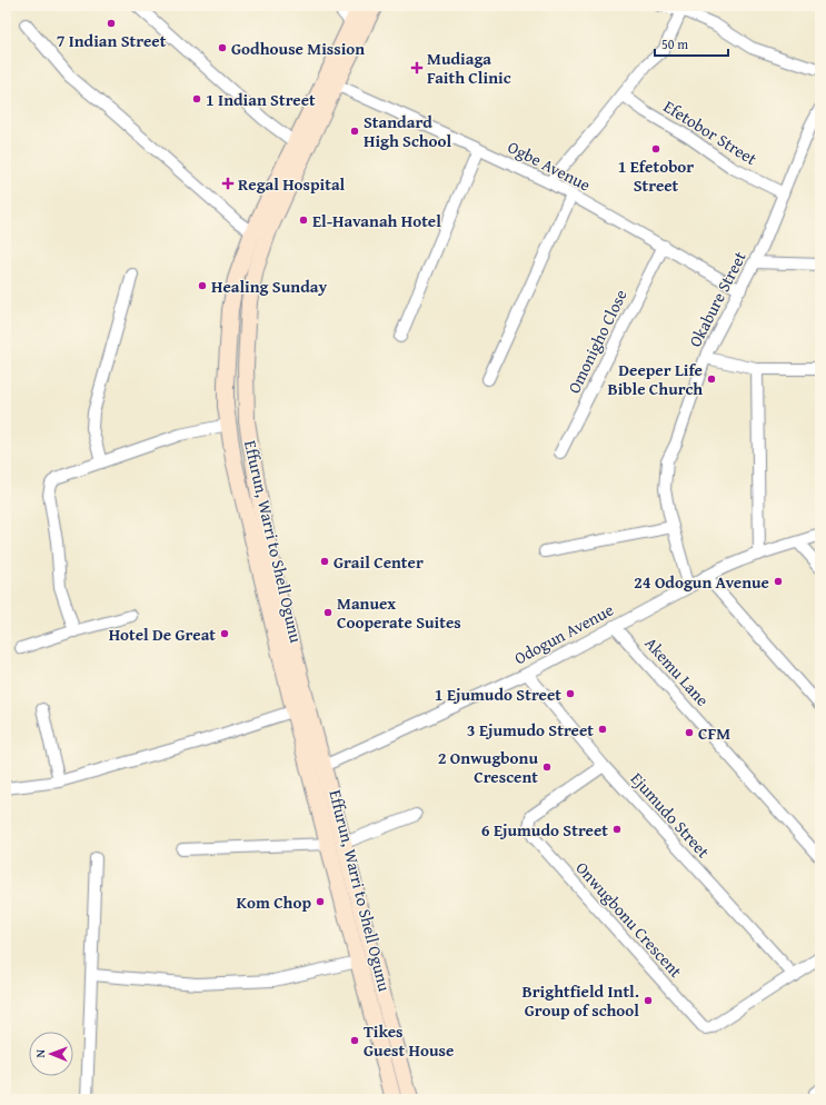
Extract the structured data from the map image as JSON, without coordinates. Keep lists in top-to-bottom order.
{
  "streets": {
    "main road": ["Effurun, Warri to Shell Ogunu"],
    "street": [
      "Efetobor Street",
      "Ogbe Avenue",
      "Okabure Street",
      "Omonigho Close",
      "Odogun Avenue",
      "Akemu Lane",
      "Ejumudo Street",
      "Onwugbonu Crescent"
    ]
  },
  "crossings": [
    ["Efetobor Street", "Okabure Street"],
    ["Ogbe Avenue", "Okabure Street"],
    ["Ogbe Avenue", "Omonigho Close"],
    ["Ogbe Avenue", "Effurun, Warri to Shell Ogunu"],
    ["Okabure Street", "Odogun Avenue"],
    ["Effurun, Warri to Shell Ogunu", "Odogun Avenue"],
    ["Odogun Avenue", "Akemu Lane"],
    ["Odogun Avenue", "Ejumudo Street"],
    ["Ejumudo Street", "Onwugbonu Crescent"]
  ],
  "places": {
    "other": [
      "7 Indian Street",
      "Godhouse Mission",
      "1 Indian Street",
      "Standard High School",
      "1 Efetobor Street",
      "El-Havanah Hotel",
      "Healing Sunday",
      "Deeper Life Bible Church",
      "Grail Center",
      "24 Odogun Avenue",
      "Manuex Cooperate Suites",
      "Hotel De Great",
      "1 Ejumudo Street",
      "3 Ejumudo Street",
      "CFM",
      "2 Onwugbonu Crescent",
      "6 Ejumudo Street",
      "Kom Chop",
      "Brightfield Intl. Group of school",
      "Tikes Guest House"
    ],
    "health": ["Mudiaga Faith Clinic", "Regal Hospital"]
  },
  "scale_bar": "50 m",
  "north": "left"
}
